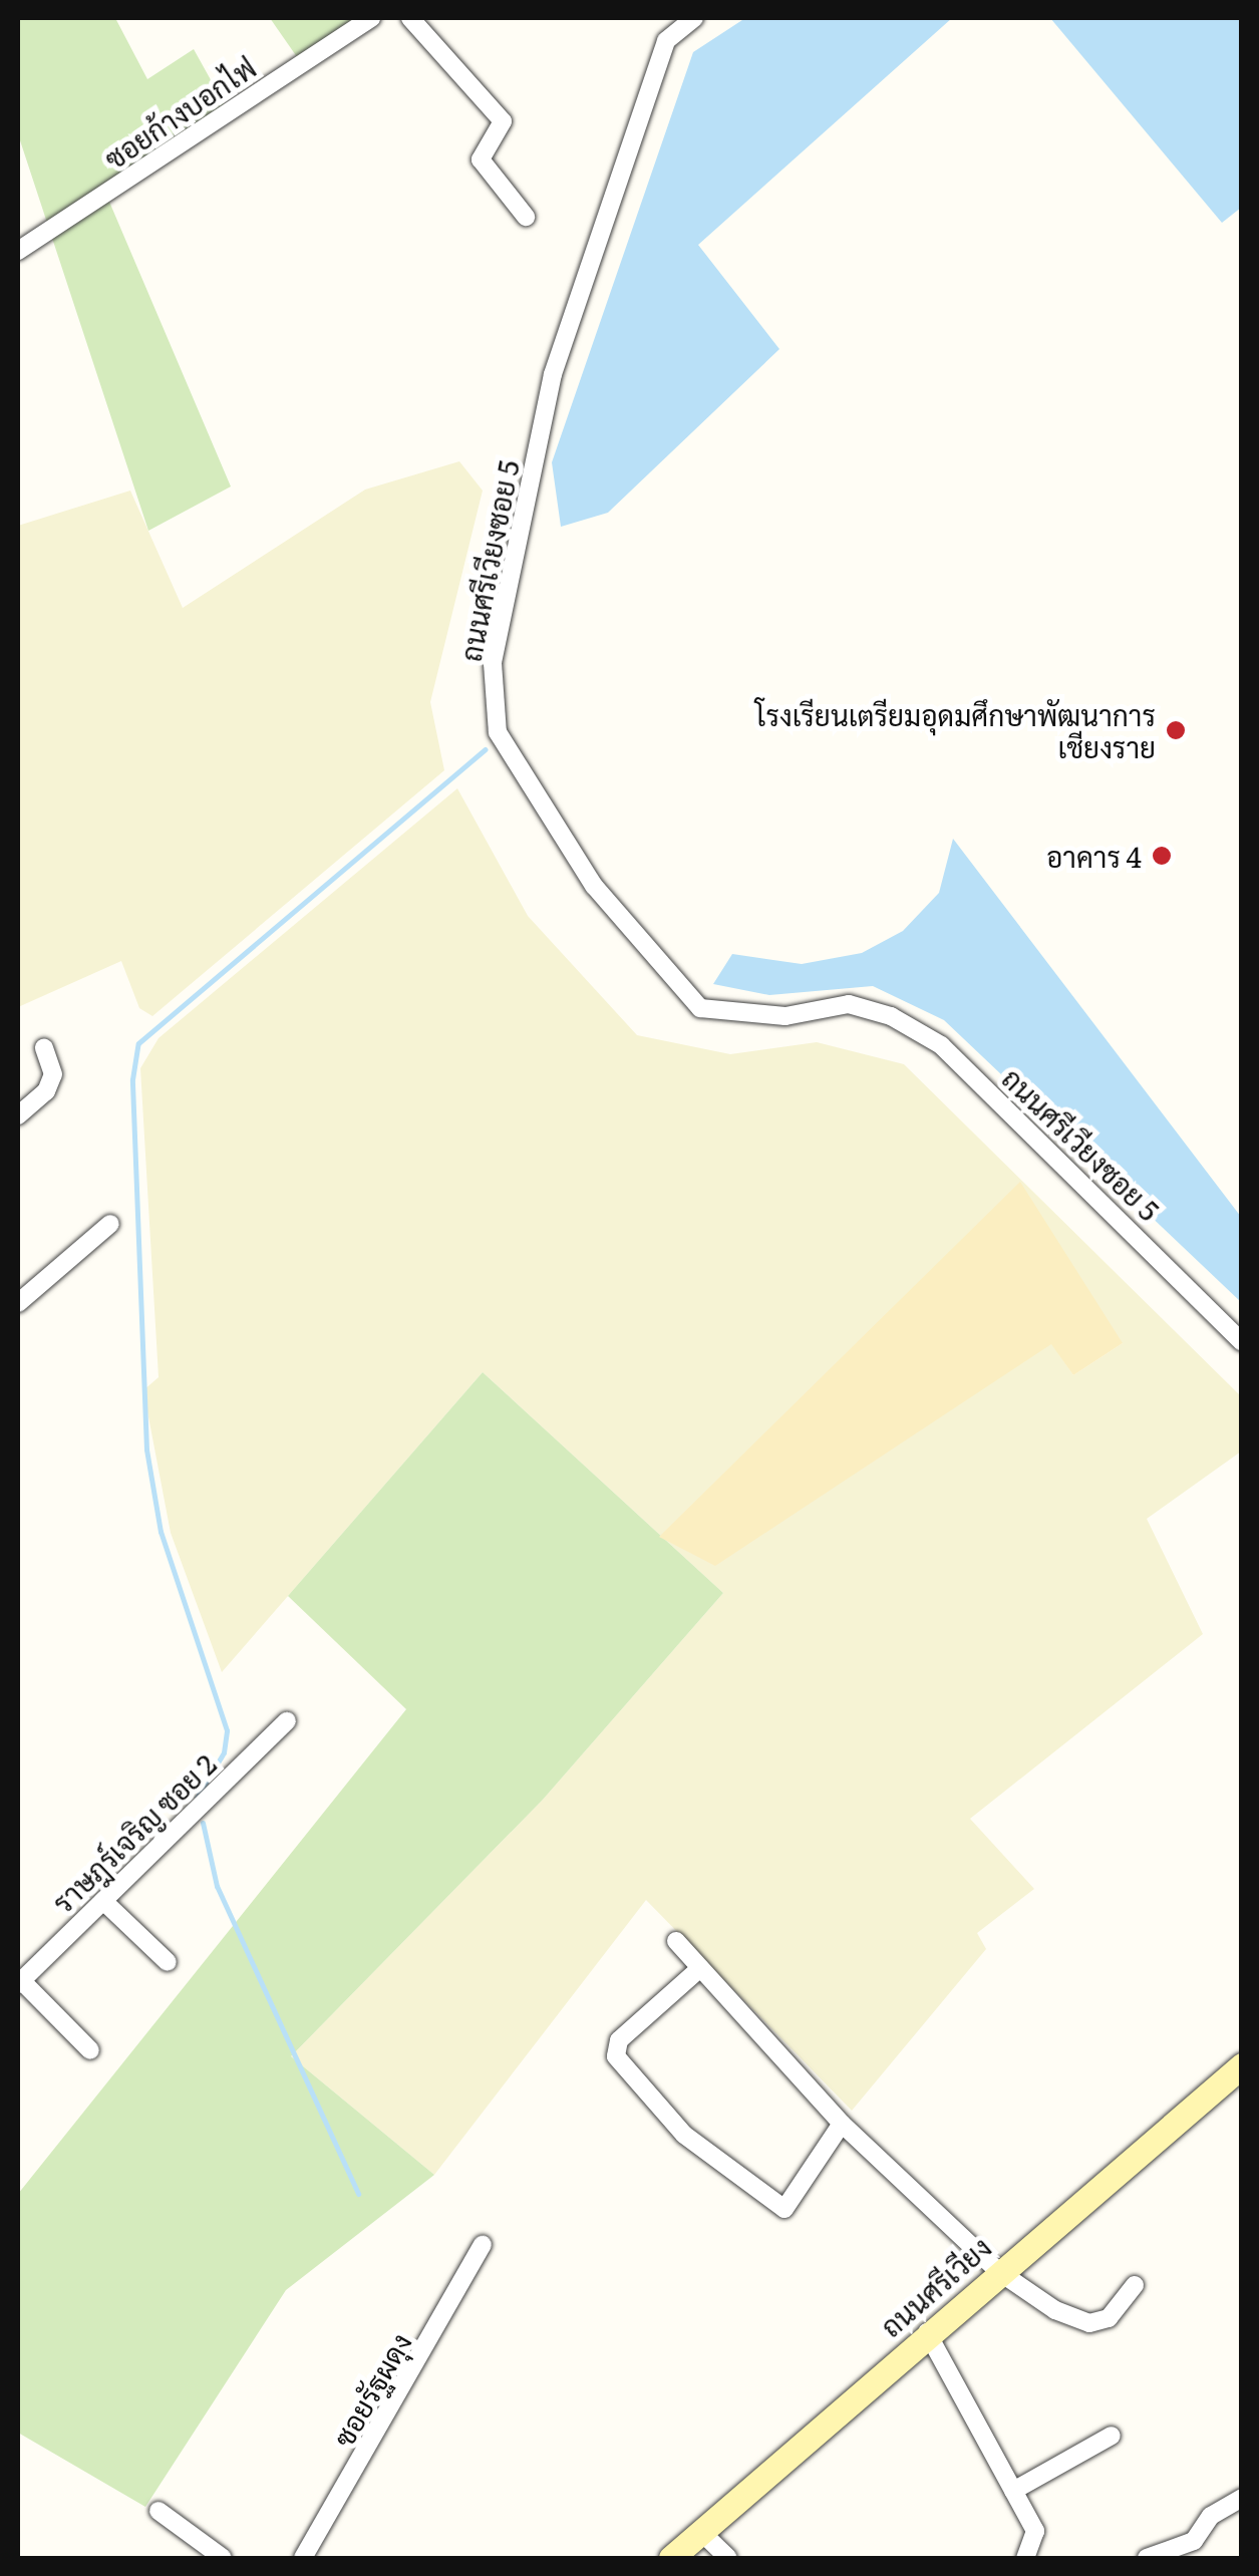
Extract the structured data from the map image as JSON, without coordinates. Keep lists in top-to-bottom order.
{
  "streets": {
    "main road": ["ถนนศรีเวียง"],
    "street": [
      "ซอยก้างบอกไฟ",
      "ถนนศรีเวียงซอย 5",
      "ราษฎร์เจริญ ซอย 2",
      "ซอยรัฐผดุง"
    ]
  },
  "places": ["โรงเรียนเตรียมอุดมศึกษาพัฒนาการ เชียงราย", "อาคาร 4"]
}
